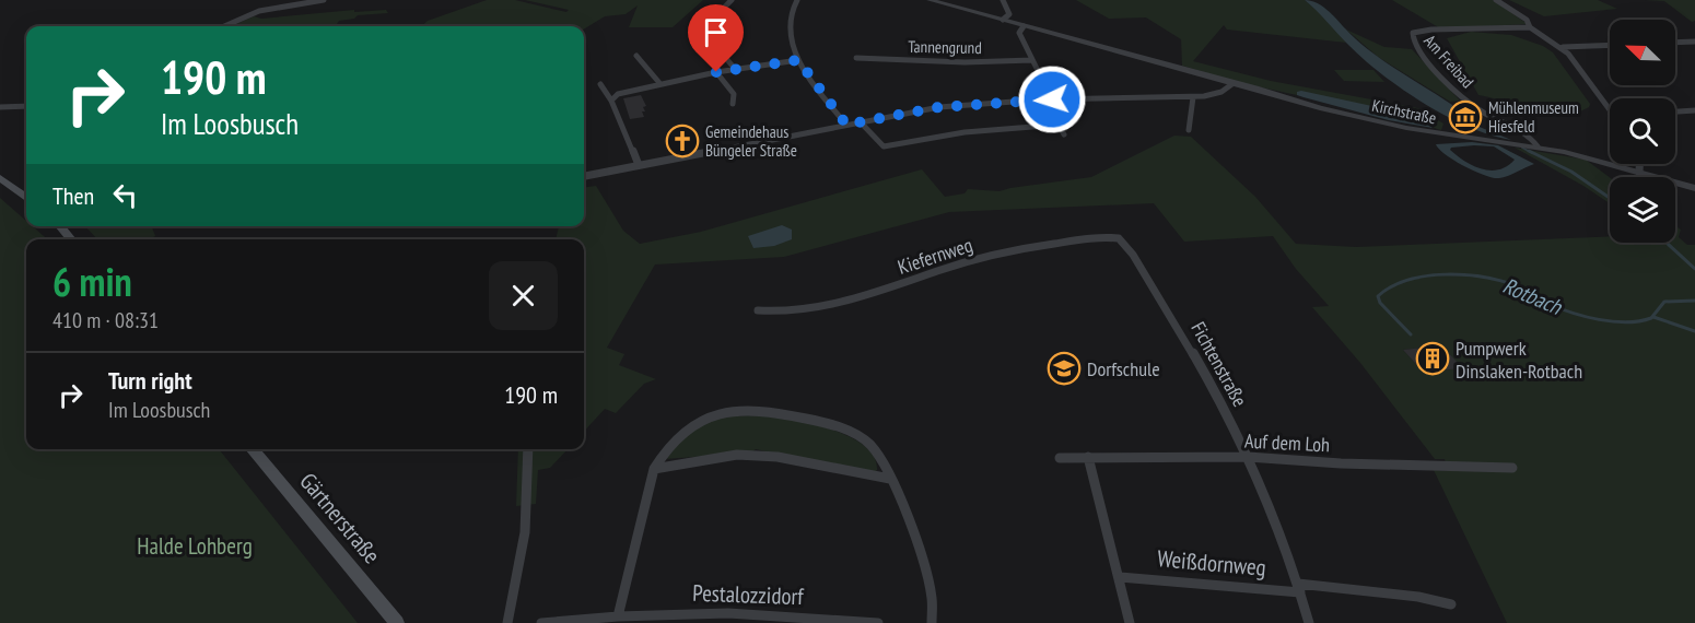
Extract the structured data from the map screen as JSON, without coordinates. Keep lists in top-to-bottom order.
{
  "streets": {
    "main road": ["Gärtnerstraße"],
    "street": [
      "Tannengrund",
      "Am Freibad",
      "Kirchstraße",
      "Kiefernweg",
      "Fichtenstraße",
      "Auf dem Loh",
      "Weißdornweg",
      "Pestalozzidorf"
    ]
  },
  "crossings": [
    ["Tannengrund", "Kirchstraße"],
    ["Am Freibad", "Kirchstraße"],
    ["Kiefernweg", "Fichtenstraße"],
    ["Fichtenstraße", "Auf dem Loh"],
    ["Fichtenstraße", "Weißdornweg"]
  ],
  "water": ["Rotbach"],
  "parks": ["Halde Lohberg"],
  "places": {
    "museum": ["Mühlenmuseum Hiesfeld"],
    "church": ["Gemeindehaus Büngeler Straße"],
    "building": ["Pumpwerk Dinslaken-Rotbach"],
    "school or university": ["Dorfschule"]
  },
  "north": "top left",
  "page": {
    "turn": ["190 m", "Im Loosbusch"],
    "then": "Then",
    "heading": ["6 min", "410 m · 08:31"],
    "list": [
      {
        "name": "Turn right",
        "note": "Im Loosbusch",
        "value": "190 m"
      }
    ]
  }
}
